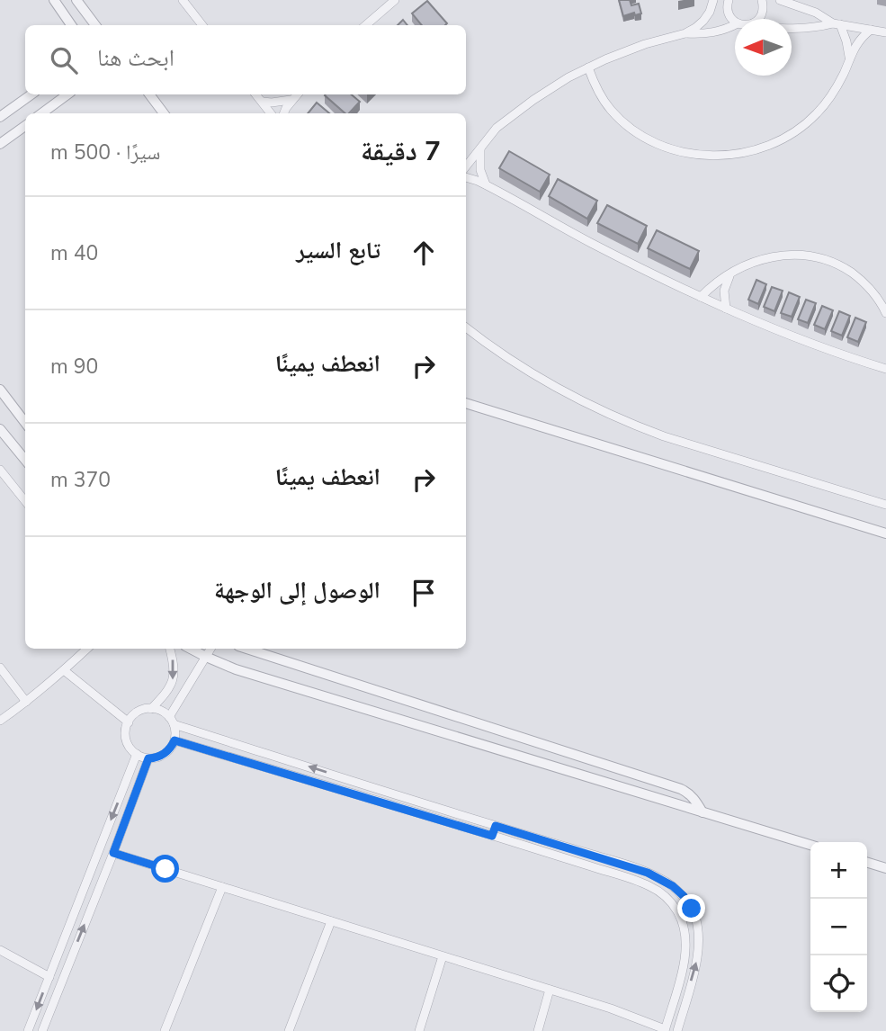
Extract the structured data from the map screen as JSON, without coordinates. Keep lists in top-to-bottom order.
{
  "north": "left",
  "page": {
    "search": "ابحث هنا",
    "heading": ["7 دقيقة", "سيرًا · 500 m"],
    "list": [
      ["تابع السير", "40 m"],
      ["انعطف يمينًا", "90 m"],
      ["انعطف يمينًا", "370 m"],
      "الوصول إلى الوجهة"
    ],
    "map_buttons": ["+", "−"]
  }
}
